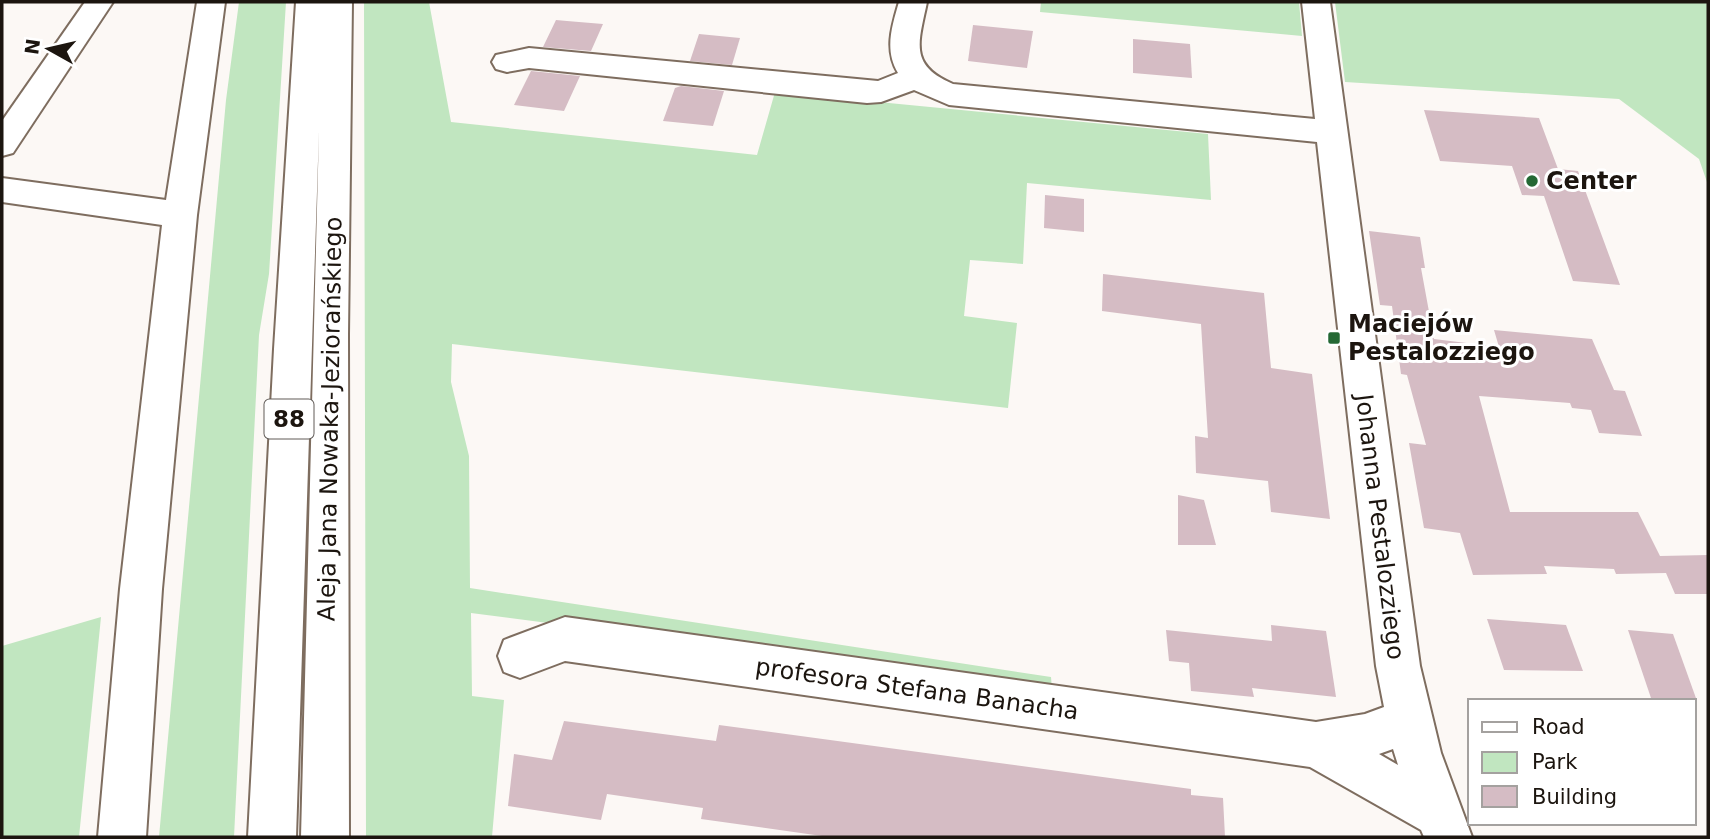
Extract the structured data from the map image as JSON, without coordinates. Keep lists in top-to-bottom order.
{
  "streets": {
    "street": [
      "88",
      "Aleja Jana Nowaka-Jeziorańskiego",
      "Johanna Pestalozziego",
      "profesora Stefana Banacha"
    ]
  },
  "crossings": [
    ["Johanna Pestalozziego", "profesora Stefana Banacha"]
  ],
  "places": {
    "other": ["Center"],
    "transit": ["Maciejów Pestalozziego"]
  },
  "legend": ["Road", "Park", "Building"],
  "north": "left"
}
